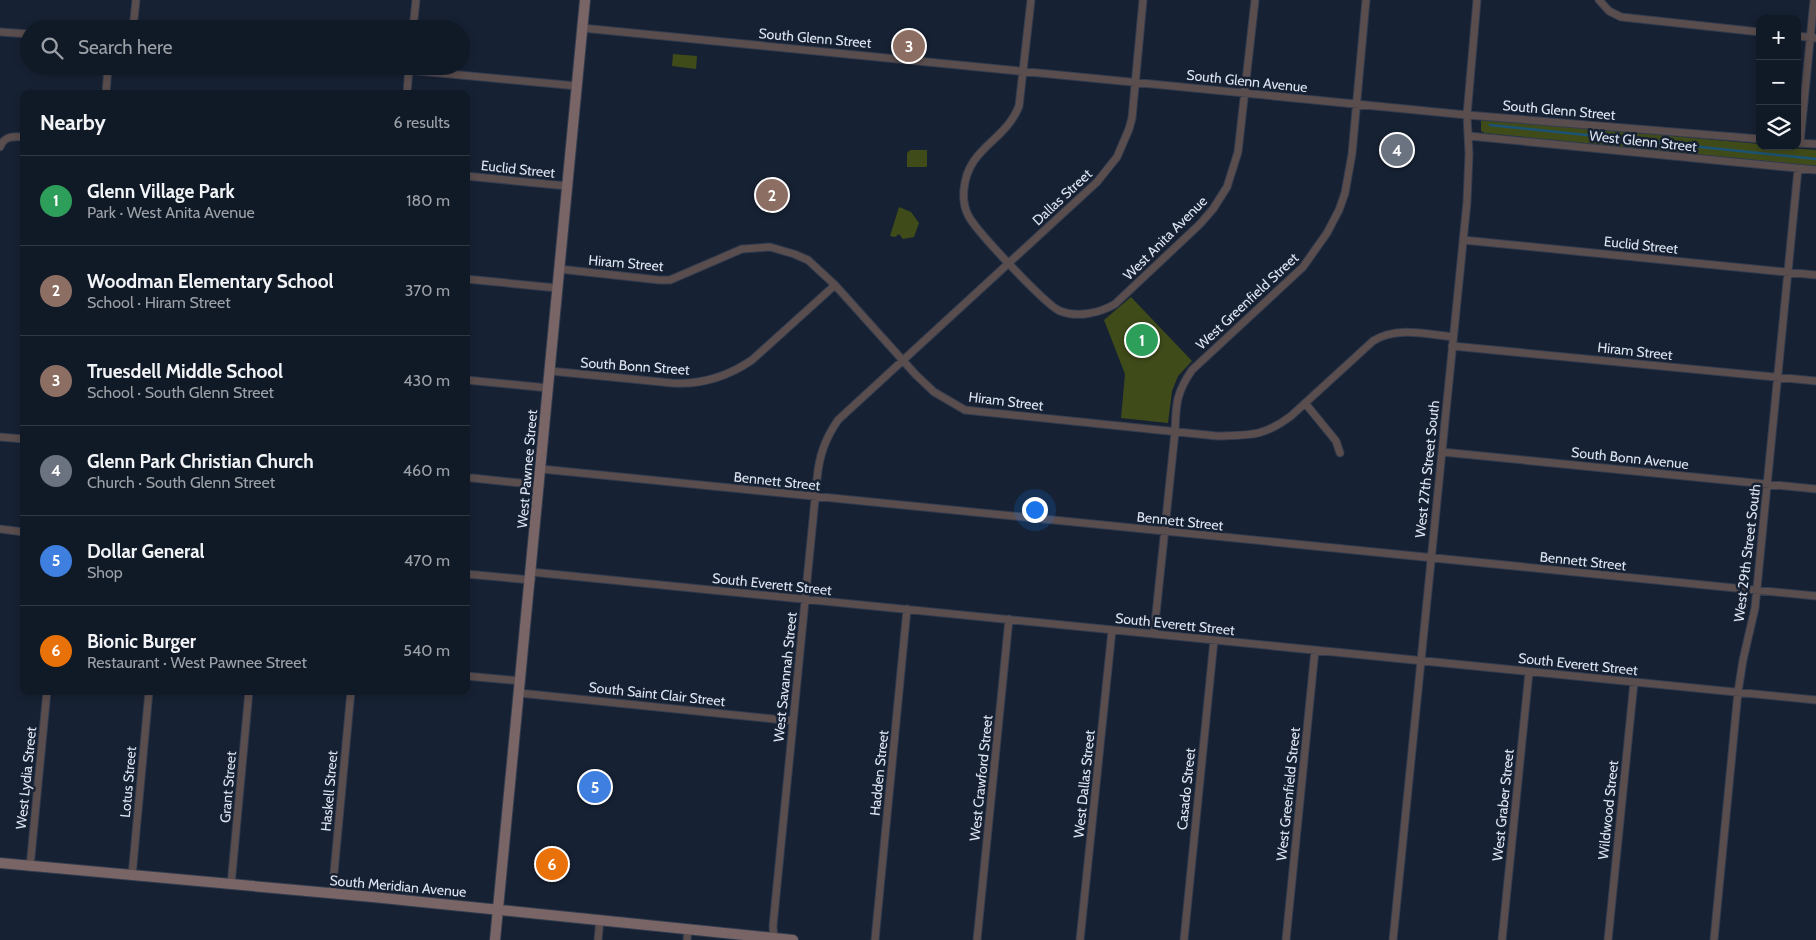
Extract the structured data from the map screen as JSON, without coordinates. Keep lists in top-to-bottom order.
{
  "streets": {
    "main road": ["West Pawnee Street", "South Meridian Avenue"],
    "street": [
      "South Glenn Street",
      "South Glenn Avenue",
      "West Glenn Street",
      "Euclid Street",
      "Dallas Street",
      "West Anita Avenue",
      "Hiram Street",
      "West Greenfield Street",
      "South Bonn Street",
      "South Bonn Avenue",
      "West 27th Street South",
      "Bennett Street",
      "West 29th Street South",
      "South Everett Street",
      "West Savannah Street",
      "South Saint Clair Street",
      "Hadden Street",
      "West Lydia Street",
      "West Crawford Street",
      "Lotus Street",
      "West Dallas Street",
      "Grant Street",
      "Casado Street",
      "Haskell Street",
      "West Graber Street",
      "Wildwood Street"
    ]
  },
  "crossings": [
    ["South Glenn Street", "South Glenn Avenue"],
    ["South Glenn Street", "Dallas Street"],
    ["South Glenn Street", "West Greenfield Street"],
    ["South Glenn Street", "West Pawnee Street"],
    ["South Glenn Street", "West 27th Street South"],
    ["South Glenn Avenue", "Dallas Street"],
    ["South Glenn Avenue", "West Anita Avenue"],
    ["South Glenn Avenue", "West Greenfield Street"],
    ["West Glenn Street", "West 27th Street South"],
    ["West Glenn Street", "West 29th Street South"],
    ["Euclid Street", "West Pawnee Street"],
    ["Euclid Street", "West 27th Street South"],
    ["Euclid Street", "West 29th Street South"],
    ["Dallas Street", "West Anita Avenue"],
    ["Dallas Street", "Hiram Street"],
    ["Dallas Street", "West Savannah Street"],
    ["Hiram Street", "West Greenfield Street"],
    ["Hiram Street", "South Bonn Street"],
    ["Hiram Street", "West Pawnee Street"],
    ["Hiram Street", "West 27th Street South"],
    ["Hiram Street", "West 29th Street South"],
    ["Hiram Street", "West Savannah Street"],
    ["West Greenfield Street", "Bennett Street"],
    ["West Greenfield Street", "South Everett Street"],
    ["South Bonn Street", "West Pawnee Street"],
    ["South Bonn Avenue", "West 27th Street South"],
    ["South Bonn Avenue", "West 29th Street South"],
    ["West Pawnee Street", "Bennett Street"],
    ["West Pawnee Street", "South Everett Street"],
    ["West Pawnee Street", "South Saint Clair Street"],
    ["West Pawnee Street", "South Meridian Avenue"],
    ["West 27th Street South", "Bennett Street"],
    ["West 27th Street South", "South Everett Street"],
    ["Bennett Street", "West 29th Street South"],
    ["Bennett Street", "West Savannah Street"],
    ["West 29th Street South", "South Everett Street"],
    ["South Everett Street", "West Savannah Street"],
    ["South Everett Street", "Hadden Street"],
    ["South Everett Street", "West Crawford Street"],
    ["South Everett Street", "West Dallas Street"],
    ["South Everett Street", "Casado Street"],
    ["South Everett Street", "West Graber Street"],
    ["South Everett Street", "Wildwood Street"],
    ["West Savannah Street", "South Saint Clair Street"],
    ["West Savannah Street", "South Meridian Avenue"],
    ["West Lydia Street", "South Meridian Avenue"],
    ["Lotus Street", "South Meridian Avenue"],
    ["Grant Street", "South Meridian Avenue"],
    ["Haskell Street", "South Meridian Avenue"]
  ],
  "page": {
    "map_buttons": ["+", "−"],
    "search": "Search here",
    "pins": [
      "3",
      "4",
      "2",
      "1",
      "5",
      "6"
    ],
    "heading": ["Nearby", "6 results"],
    "list": [
      {
        "mark": "1",
        "name": "Glenn Village Park",
        "note": "Park · West Anita Avenue",
        "value": "180 m"
      },
      {
        "mark": "2",
        "name": "Woodman Elementary School",
        "note": "School · Hiram Street",
        "value": "370 m"
      },
      {
        "mark": "3",
        "name": "Truesdell Middle School",
        "note": "School · South Glenn Street",
        "value": "430 m"
      },
      {
        "mark": "4",
        "name": "Glenn Park Christian Church",
        "note": "Church · South Glenn Street",
        "value": "460 m"
      },
      {
        "mark": "5",
        "name": "Dollar General",
        "note": "Shop",
        "value": "470 m"
      },
      {
        "mark": "6",
        "name": "Bionic Burger",
        "note": "Restaurant · West Pawnee Street",
        "value": "540 m"
      }
    ]
  }
}
